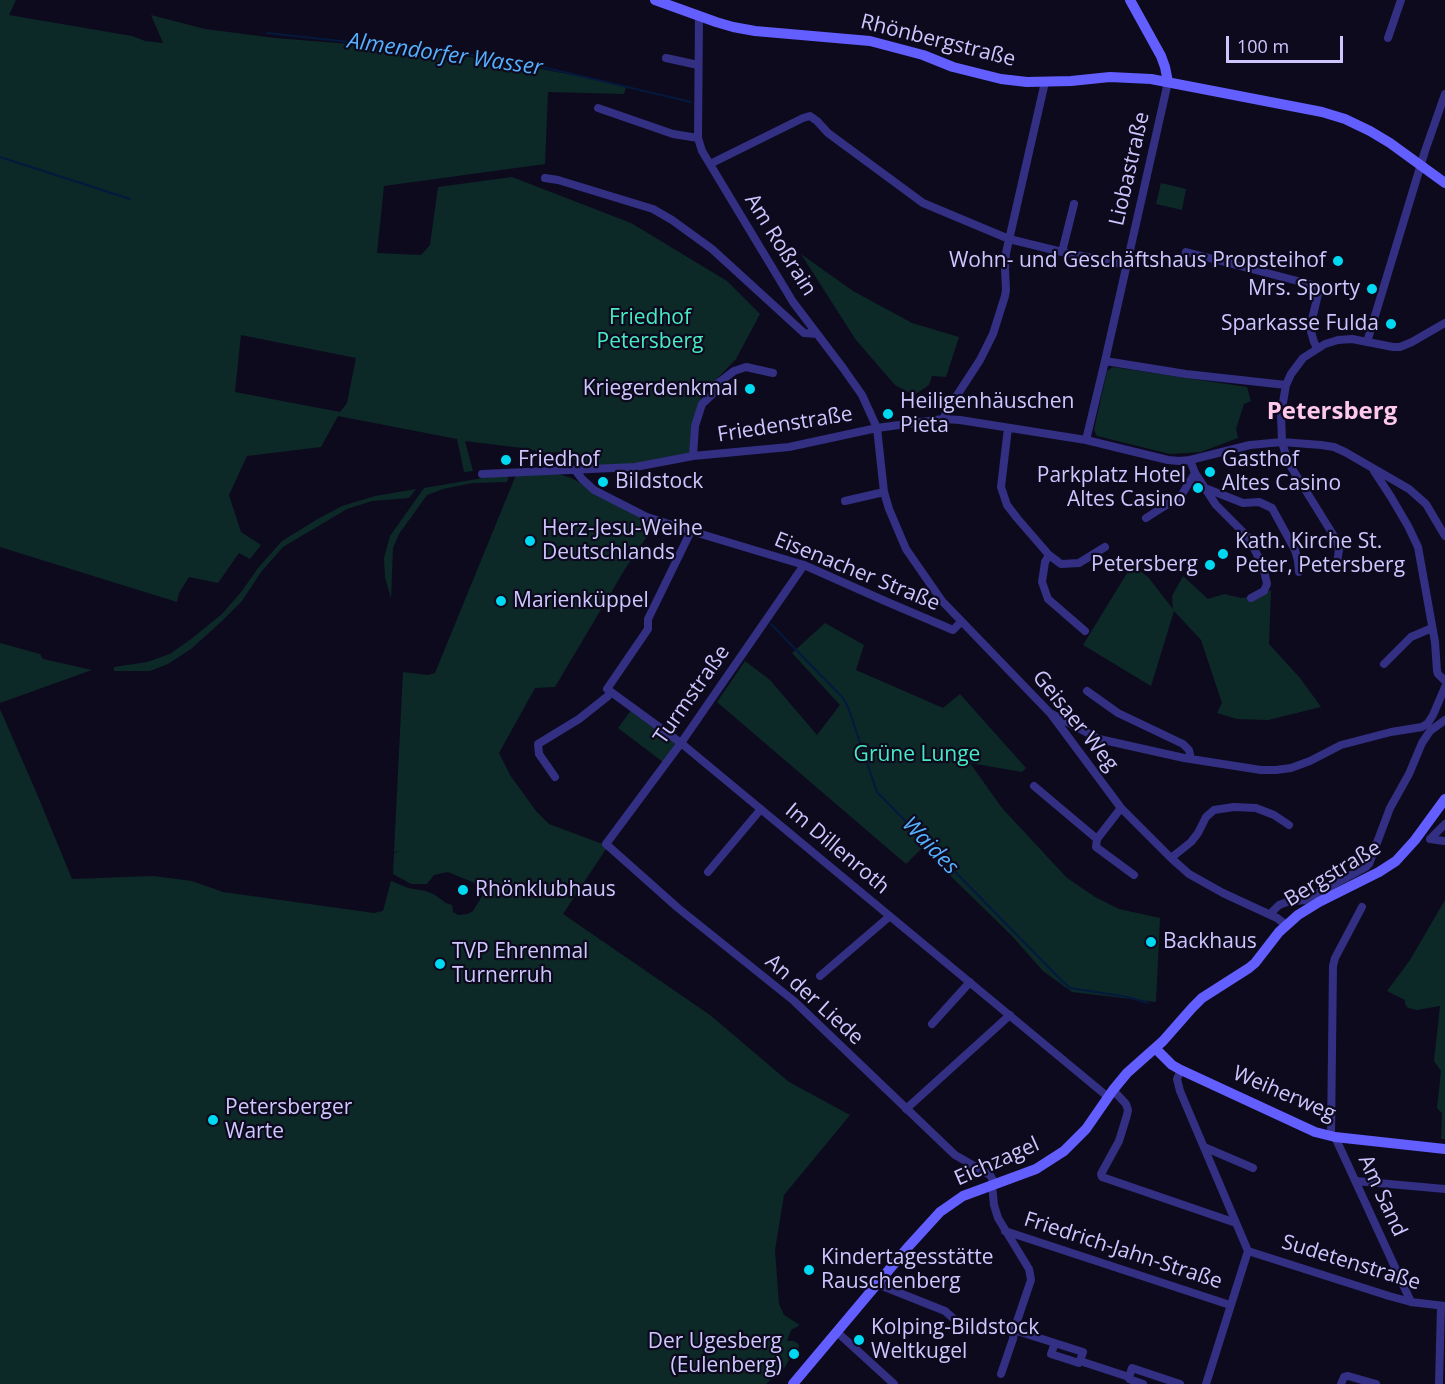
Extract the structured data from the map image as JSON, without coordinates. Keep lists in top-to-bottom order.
{
  "streets": {
    "main road": [
      "Rhönbergstraße",
      "Bergstraße",
      "Weiherweg",
      "Eichzagel"
    ],
    "street": [
      "Liobastraße",
      "Am Roßrain",
      "Friedenstraße",
      "Eisenacher Straße",
      "Turmstraße",
      "Geisaer Weg",
      "Im Dillenroth",
      "An der Liede",
      "Am Sand",
      "Friedrich-Jahn-Straße",
      "Sudetenstraße"
    ]
  },
  "crossings": [
    ["Rhönbergstraße", "Liobastraße"],
    ["Rhönbergstraße", "Am Roßrain"],
    ["Liobastraße", "Friedenstraße"],
    ["Am Roßrain", "Friedenstraße"],
    ["Am Roßrain", "Geisaer Weg"],
    ["Friedenstraße", "Eisenacher Straße"],
    ["Friedenstraße", "Geisaer Weg"],
    ["Eisenacher Straße", "Turmstraße"],
    ["Eisenacher Straße", "Geisaer Weg"],
    ["Turmstraße", "Im Dillenroth"],
    ["Turmstraße", "An der Liede"],
    ["Geisaer Weg", "Bergstraße"],
    ["Im Dillenroth", "Eichzagel"],
    ["Bergstraße", "Weiherweg"],
    ["Bergstraße", "Eichzagel"],
    ["An der Liede", "Eichzagel"],
    ["An der Liede", "Friedrich-Jahn-Straße"],
    ["Weiherweg", "Eichzagel"],
    ["Weiherweg", "Am Sand"],
    ["Eichzagel", "Friedrich-Jahn-Straße"],
    ["Am Sand", "Sudetenstraße"]
  ],
  "districts": ["Petersberg"],
  "water": ["Almendorfer Wasser", "Waides"],
  "parks": ["Friedhof Petersberg", "Grüne Lunge"],
  "places": [
    "Wohn- und Geschäftshaus Propsteihof",
    "Mrs. Sporty",
    "Sparkasse Fulda",
    "Kriegerdenkmal",
    "Heiligenhäuschen Pieta",
    "Friedhof",
    "Gasthof Altes Casino",
    "Bildstock",
    "Parkplatz Hotel Altes Casino",
    "Herz-Jesu-Weihe Deutschlands",
    "Kath. Kirche St. Peter, Petersberg",
    "Petersberg",
    "Marienküppel",
    "Rhönklubhaus",
    "Backhaus",
    "TVP Ehrenmal Turnerruh",
    "Petersberger Warte",
    "Kindertagesstätte Rauschenberg",
    "Kolping-Bildstock Weltkugel",
    "Der Ugesberg (Eulenberg)"
  ],
  "scale_bar": "100 m"
}
